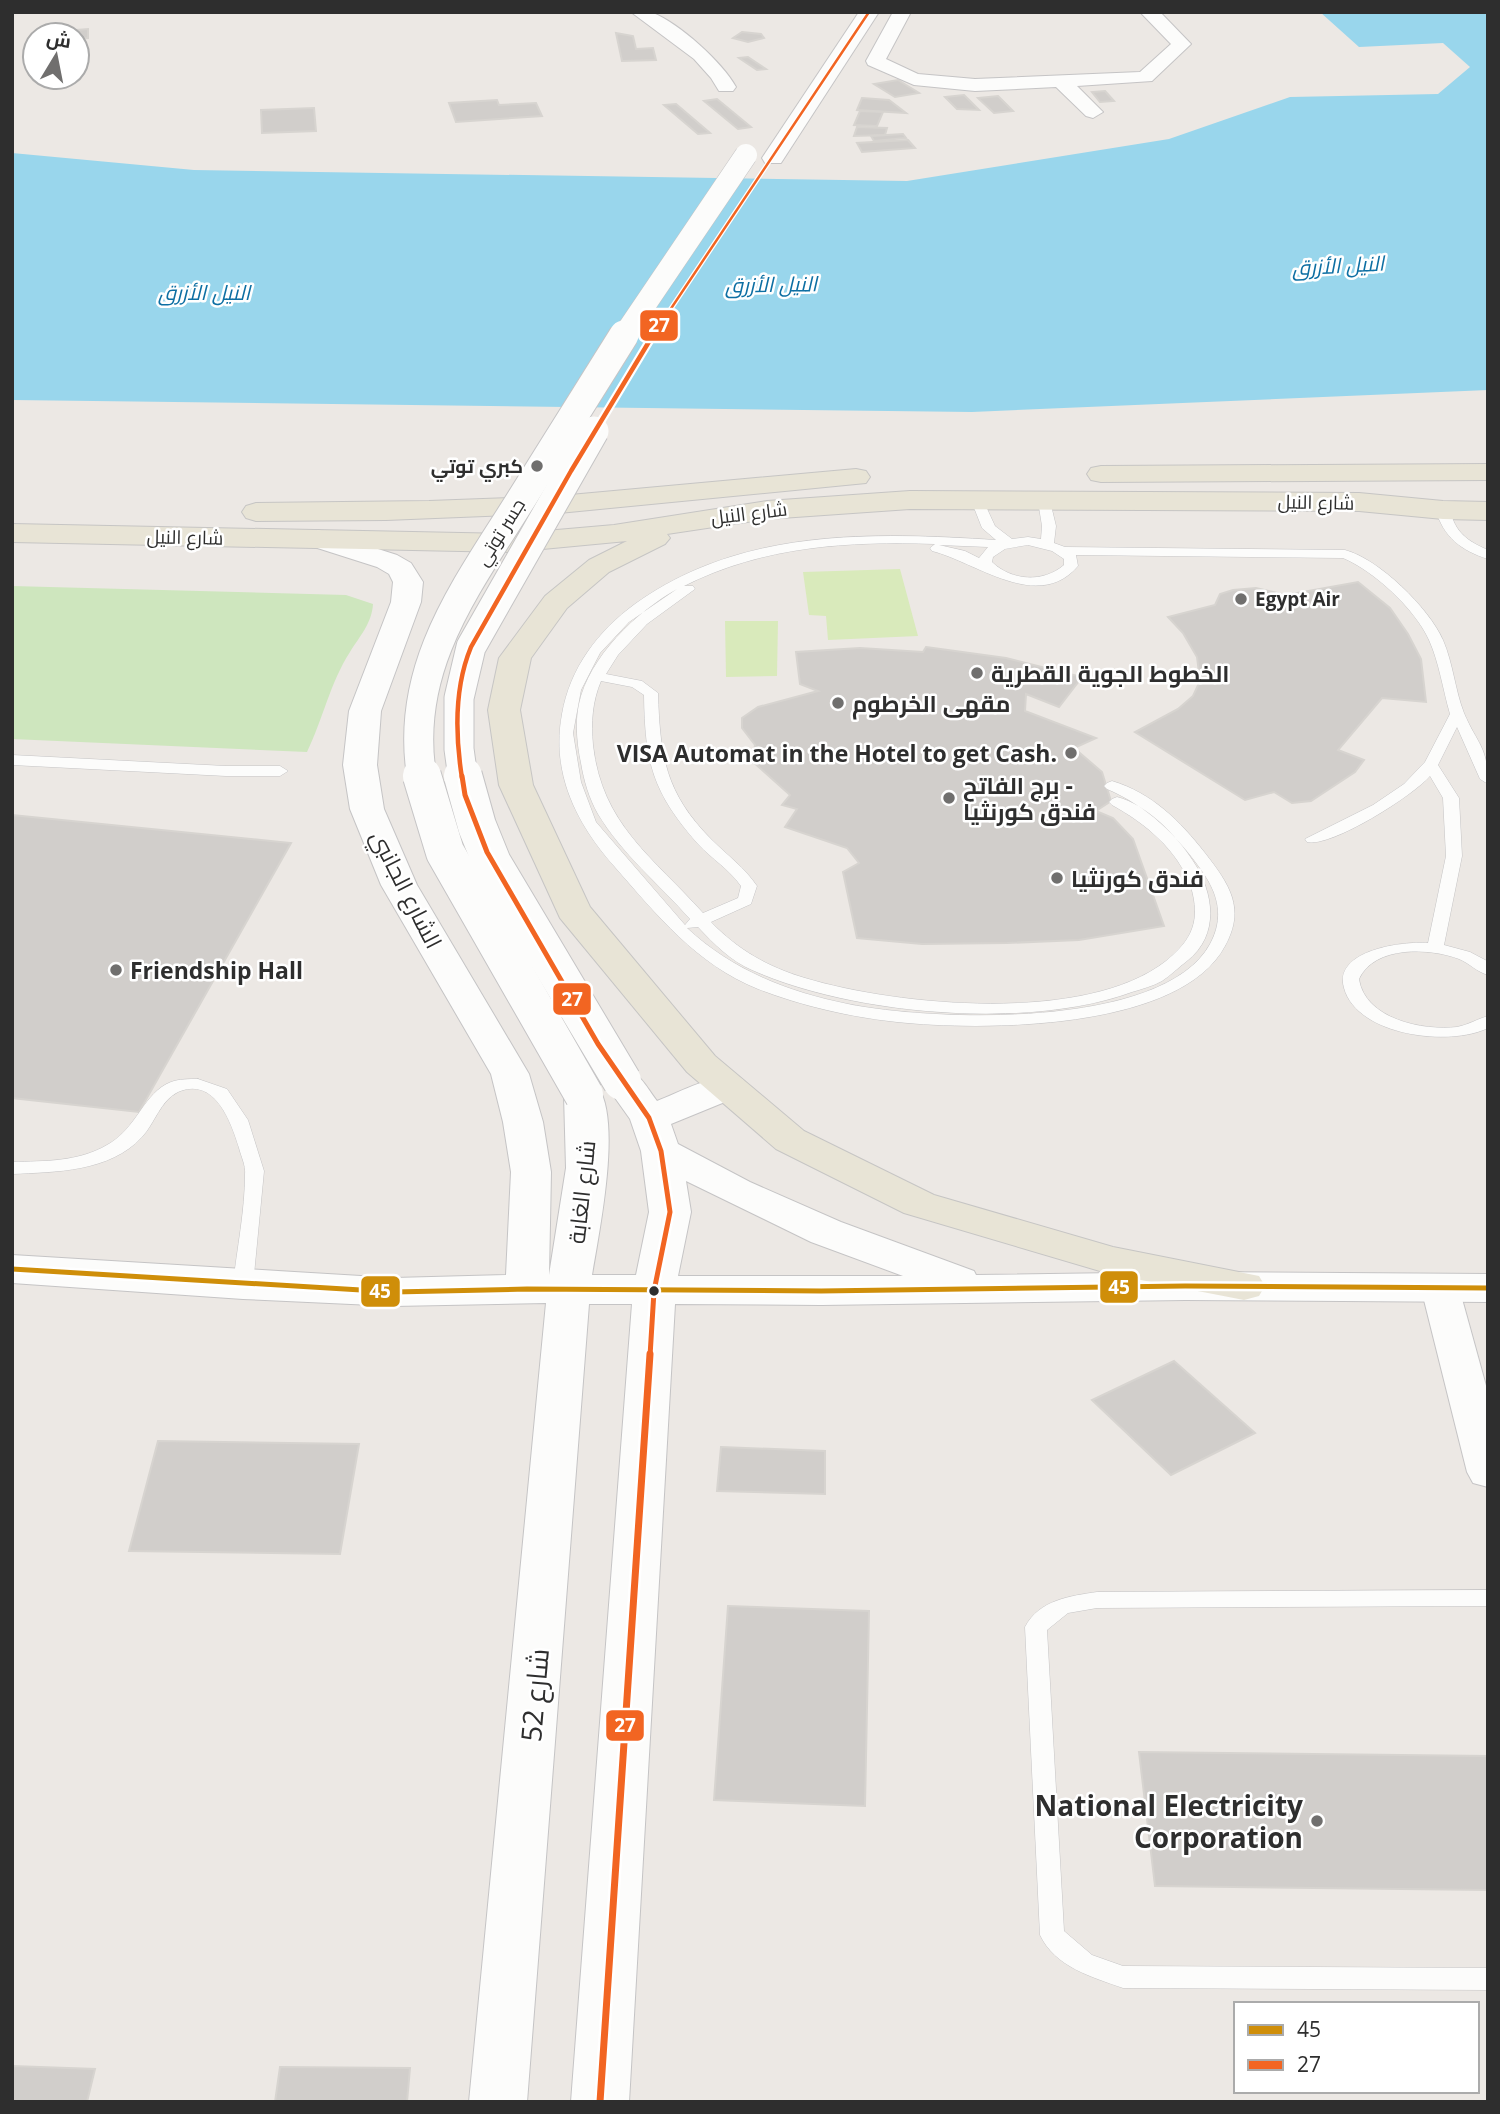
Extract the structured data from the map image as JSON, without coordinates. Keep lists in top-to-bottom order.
{
  "streets": {
    "main road": ["شارع النيل"],
    "street": [
      "جسر توتي",
      "الشارع الجانبي",
      "شارع الغابة",
      "شارع 52"
    ]
  },
  "crossings": [
    ["شارع النيل", "الشارع الجانبي"],
    ["جسر توتي", "شارع الغابة"],
    ["الشارع الجانبي", "شارع الغابة"],
    ["الشارع الجانبي", "شارع 52"],
    ["شارع الغابة", "شارع 52"]
  ],
  "water": ["النيل الأزرق"],
  "places": [
    "كبري توتي",
    "Egypt Air",
    "الخطوط الجوية القطرية",
    "مقهى الخرطوم",
    "VISA Automat in the Hotel to get Cash.",
    "برج الفاتح - فندق كورنثيا",
    "فندق كورنثيا",
    "Friendship Hall",
    "National Electricity Corporation"
  ],
  "lines": ["transit line 27", "transit line 45"],
  "legend": ["45", "27"],
  "north": "top"
}
